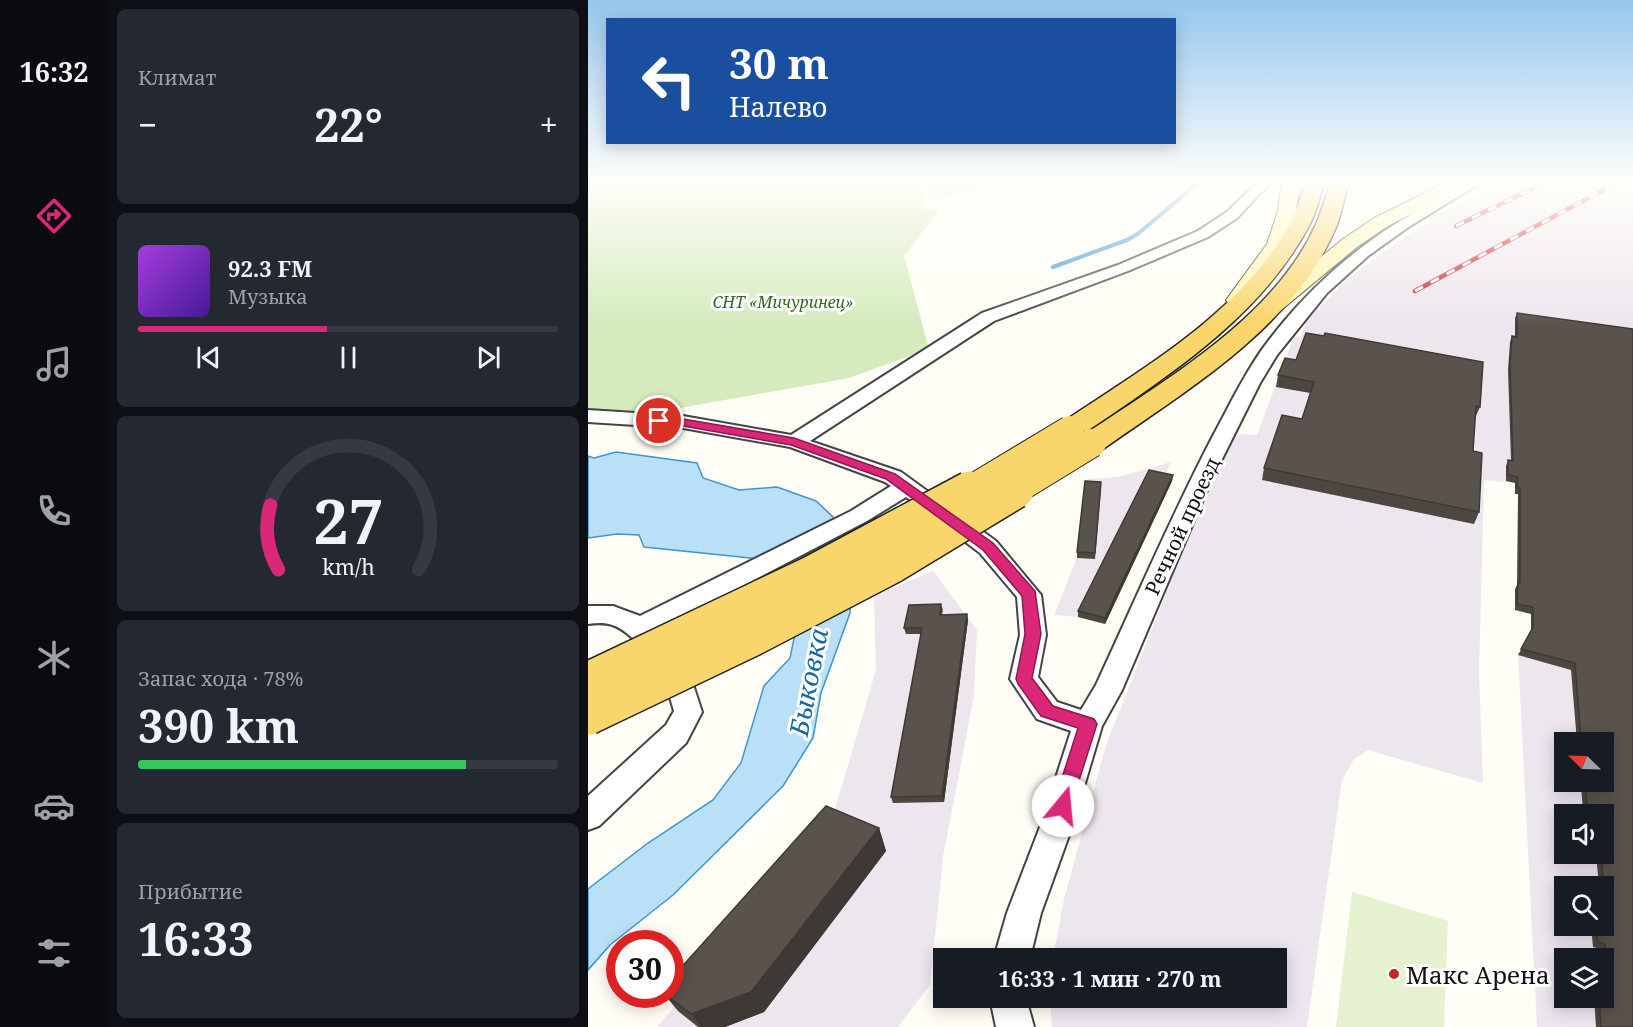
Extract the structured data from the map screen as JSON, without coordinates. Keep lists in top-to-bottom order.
{
  "streets": {
    "street": ["Речной проезд"]
  },
  "water": ["Быковка"],
  "parks": ["СНТ «Мичуринец»"],
  "places": ["Макс Арена"],
  "north": "top left",
  "page": {
    "tabs": "16:32",
    "tile": [
      "Климат",
      ["Запас хода · 78%", "390 km"],
      ["Прибытие", "16:33"]
    ],
    "turn": ["30 m", "Налево"],
    "heat": ["−", "22°", "+"],
    "song": ["92.3 FM", "Музыка"],
    "limit": "30",
    "trip": "16:33 · 1 мин · 270 m",
    "gauge": ["27", "km/h"]
  }
}
